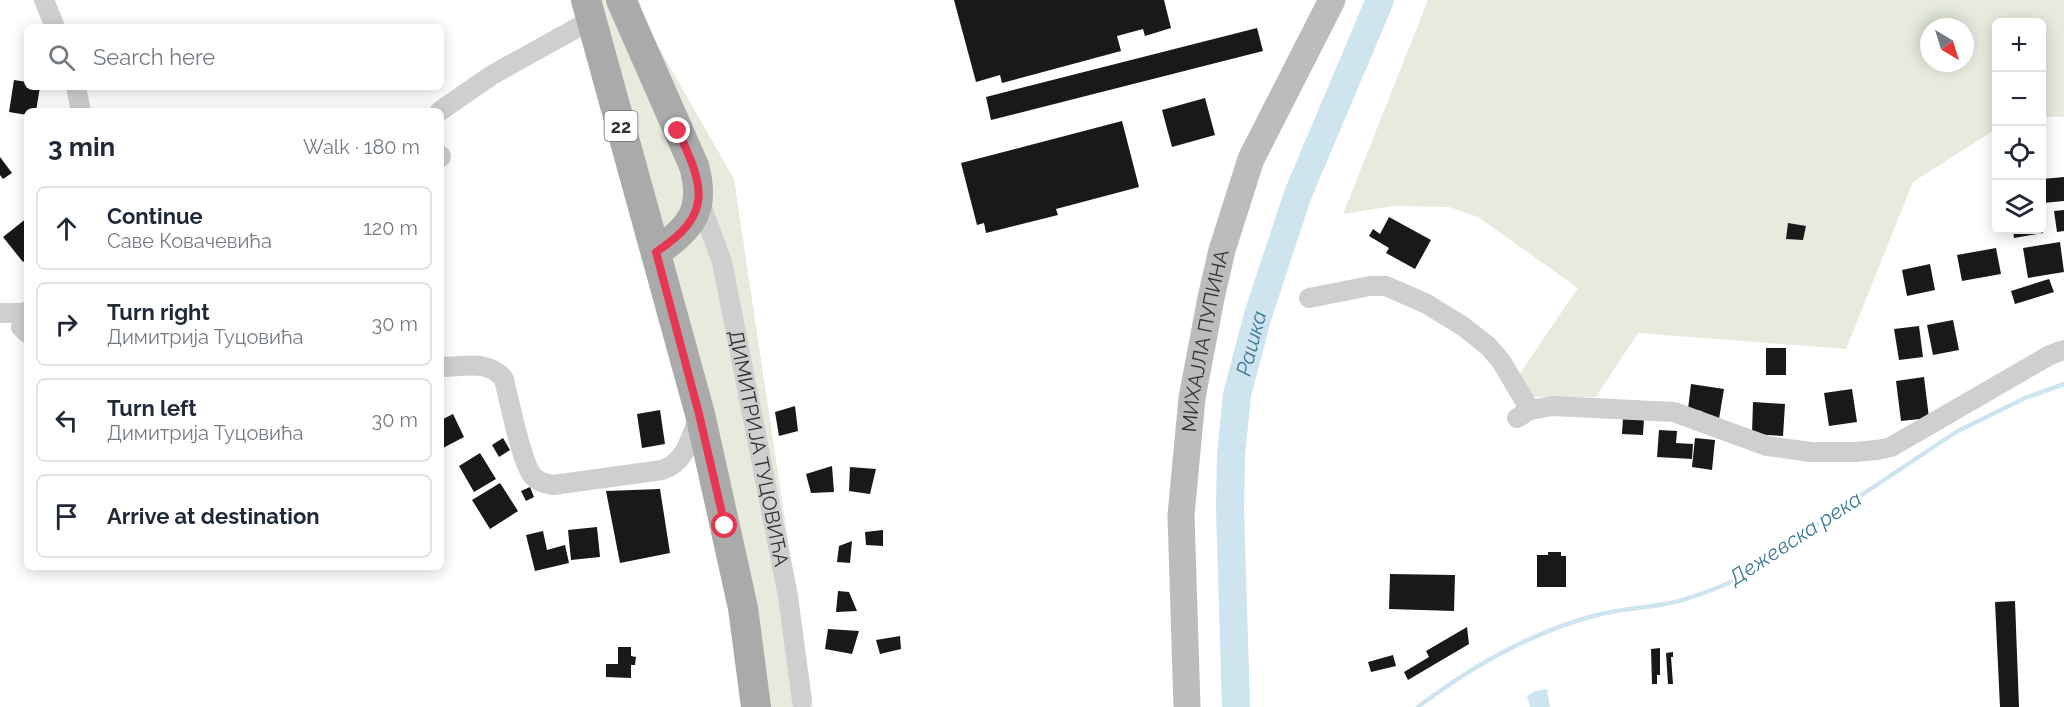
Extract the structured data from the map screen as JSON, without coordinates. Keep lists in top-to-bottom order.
{
  "streets": {
    "main road": ["22", "ДИМИТРИЈА ТУЦОВИЋА"],
    "street": ["МИХАЈЛА ПУПИНА"]
  },
  "water": ["Рашка", "Дежевска река"],
  "north": "bottom right",
  "page": {
    "map_buttons": ["+", "−"],
    "search": "Search here",
    "heading": ["3 min", "Walk · 180 m"],
    "list": [
      ["Continue", "Саве Ковачевића", "120 m"],
      ["Turn right", "Димитрија Туцовића", "30 m"],
      ["Turn left", "Димитрија Туцовића", "30 m"],
      "Arrive at destination"
    ]
  }
}
